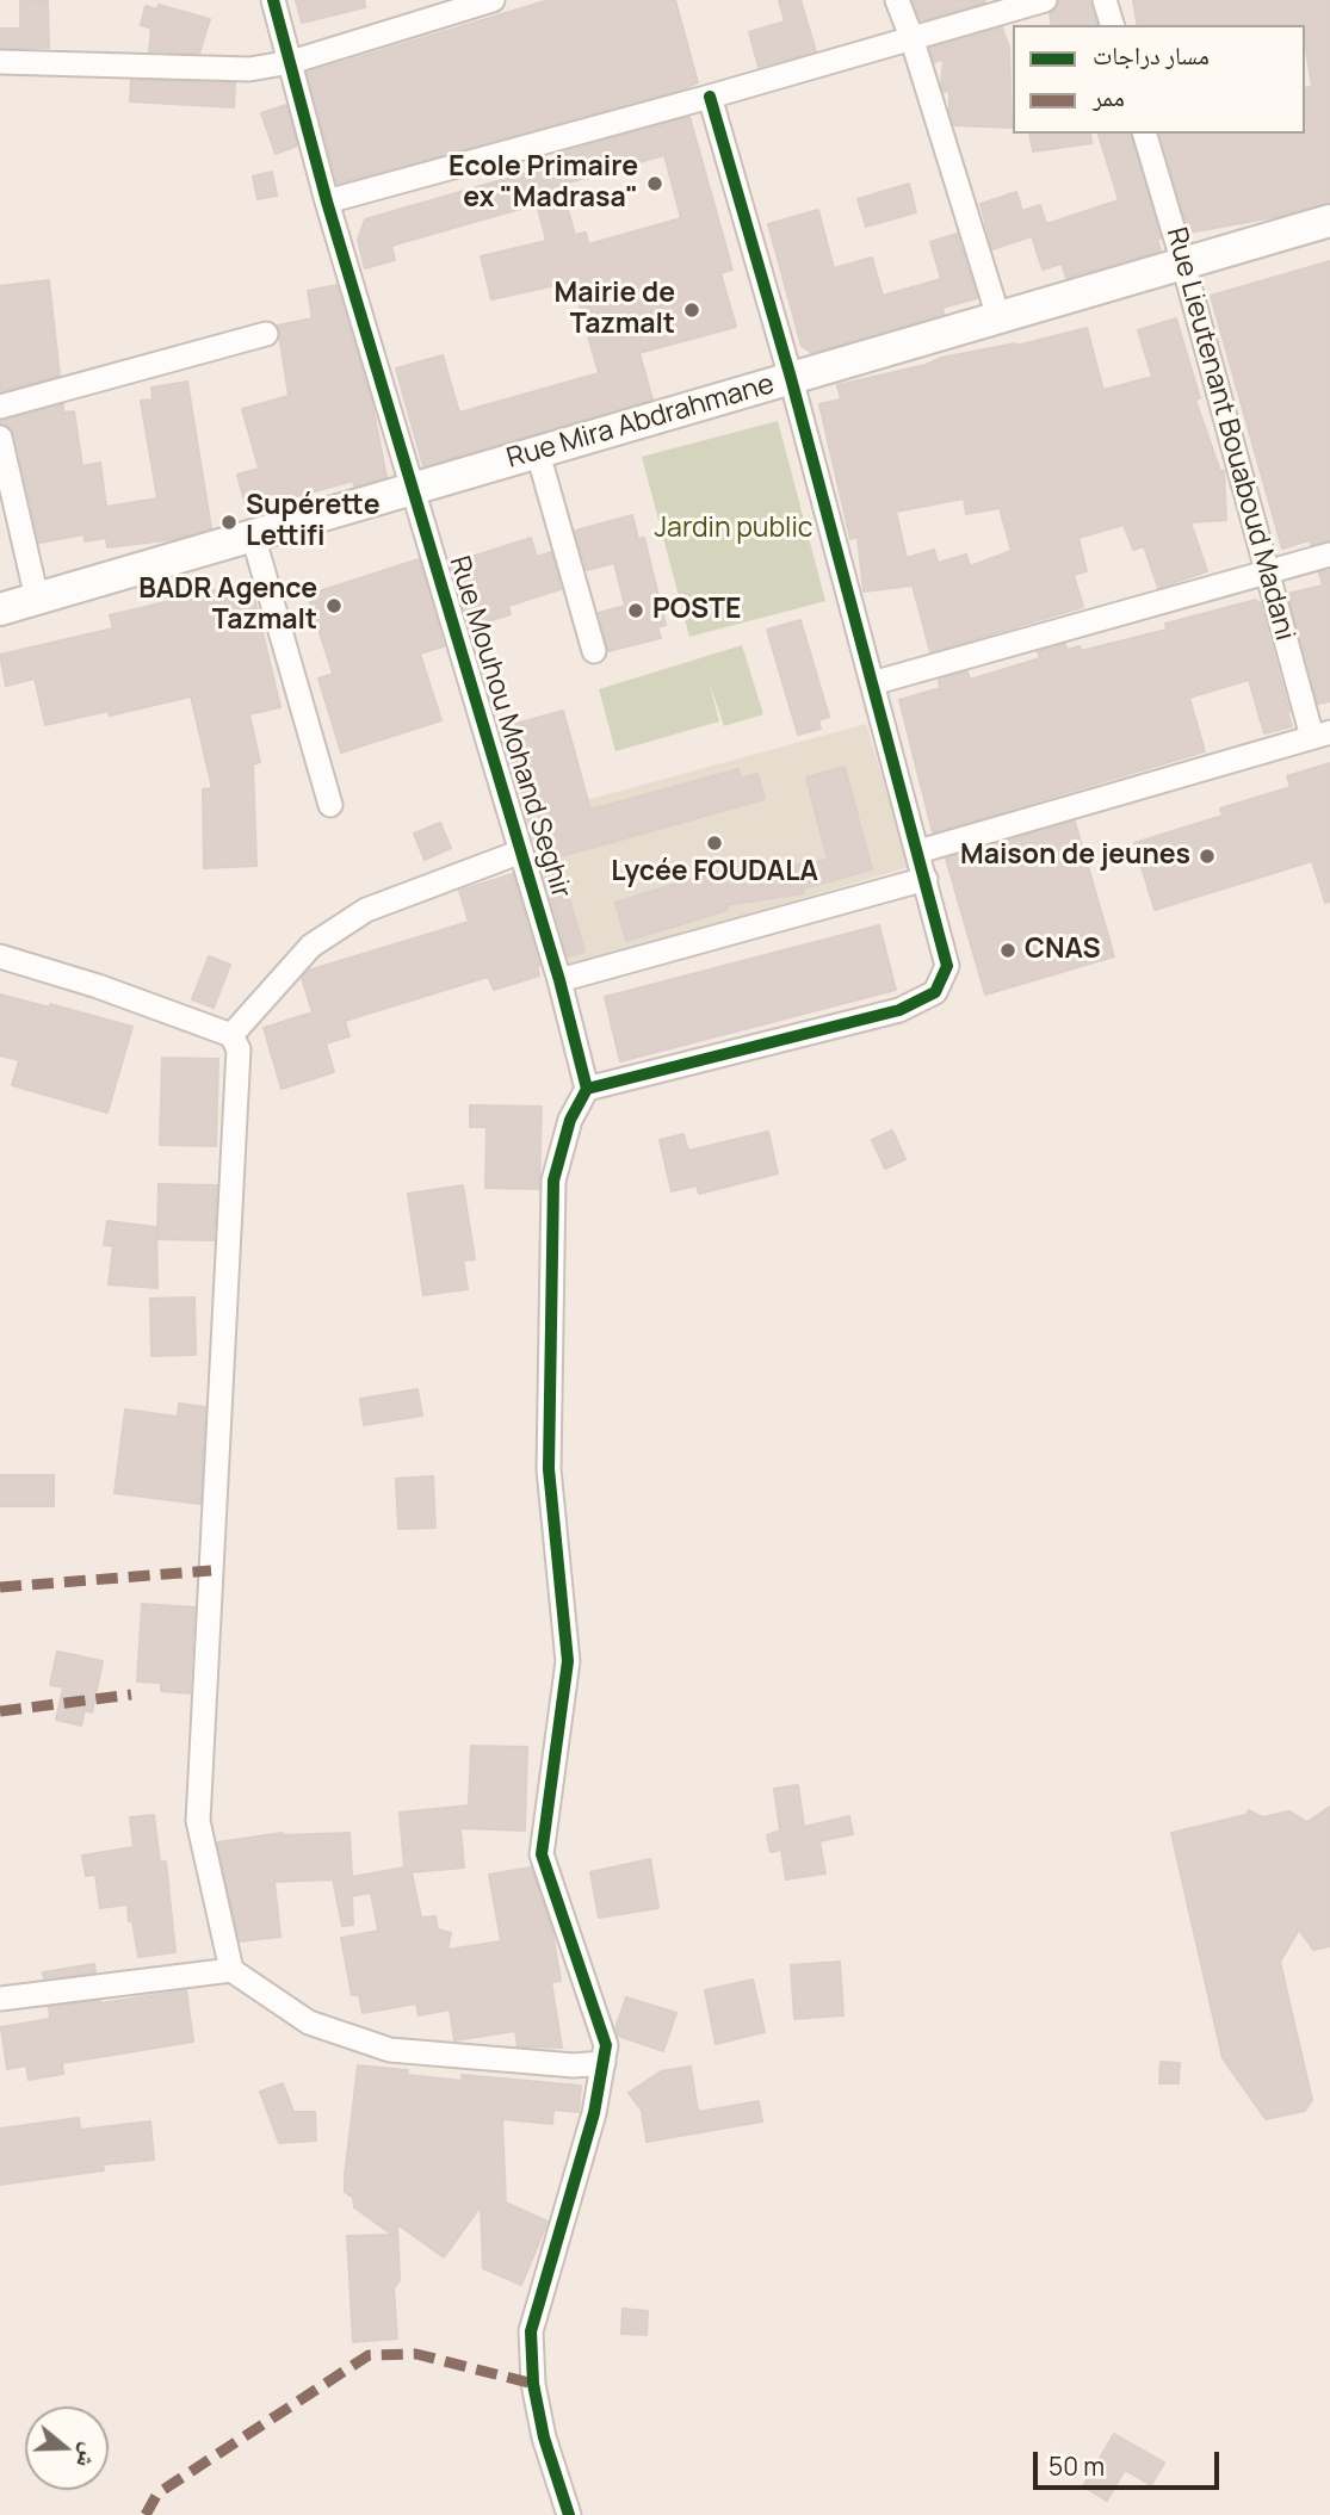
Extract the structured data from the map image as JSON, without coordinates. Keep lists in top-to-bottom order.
{
  "streets": {
    "main road": ["Rue Mira Abdrahmane"],
    "street": ["Rue Lieutenant Bouaboud Madani", "Rue Mouhou Mohand Seghir"]
  },
  "crossings": [
    ["Rue Mira Abdrahmane", "Rue Lieutenant Bouaboud Madani"],
    ["Rue Mira Abdrahmane", "Rue Mouhou Mohand Seghir"]
  ],
  "parks": ["Jardin public"],
  "places": [
    "Ecole Primaire ex \"Madrasa\"",
    "Mairie de Tazmalt",
    "Supérette Lettifi",
    "BADR Agence Tazmalt",
    "POSTE",
    "Lycée FOUDALA",
    "Maison de jeunes",
    "CNAS"
  ],
  "legend": ["مسار دراجات", "ممر"],
  "scale_bar": "50 m",
  "north": "right"
}
